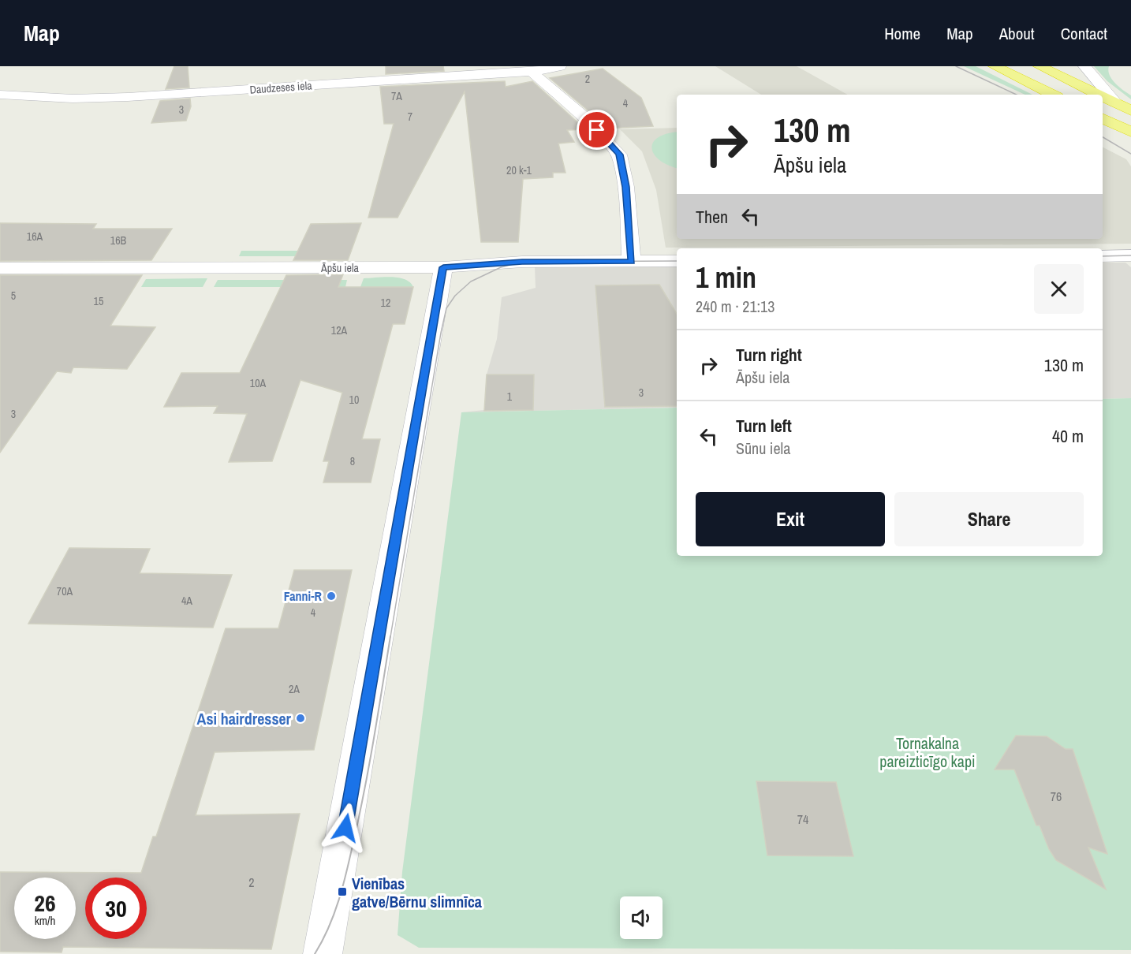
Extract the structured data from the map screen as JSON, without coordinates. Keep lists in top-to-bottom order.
{
  "streets": {
    "street": ["Daudzeses iela", "Āpšu iela"]
  },
  "parks": ["Torņakalna pareizticīgo kapi"],
  "places": {
    "other": ["Fanni-R", "Asi hairdresser"],
    "transit": ["Vienības gatve/Bērnu slimnīca"]
  },
  "house_numbers": [
    "2",
    "7A",
    "4",
    "3",
    "7",
    "20 k-1",
    "16A",
    "16B",
    "5",
    "15",
    "12",
    "12A",
    "10A",
    "3",
    "1",
    "10",
    "3",
    "8",
    "70A",
    "4A",
    "4",
    "2A",
    "76",
    "74",
    "2"
  ],
  "page": {
    "header": "Map",
    "nav": [
      "Home",
      "Map",
      "About",
      "Contact"
    ],
    "turn": ["130 m", "Āpšu iela"],
    "then": "Then",
    "heading": ["1 min", "240 m · 21:13"],
    "list": [
      {
        "name": "Turn right",
        "note": "Āpšu iela",
        "value": "130 m"
      },
      {
        "name": "Turn left",
        "note": "Sūnu iela",
        "value": "40 m"
      }
    ],
    "buttons": ["Exit", "Share"],
    "speed": "26 km/h",
    "limit": "30"
  }
}
